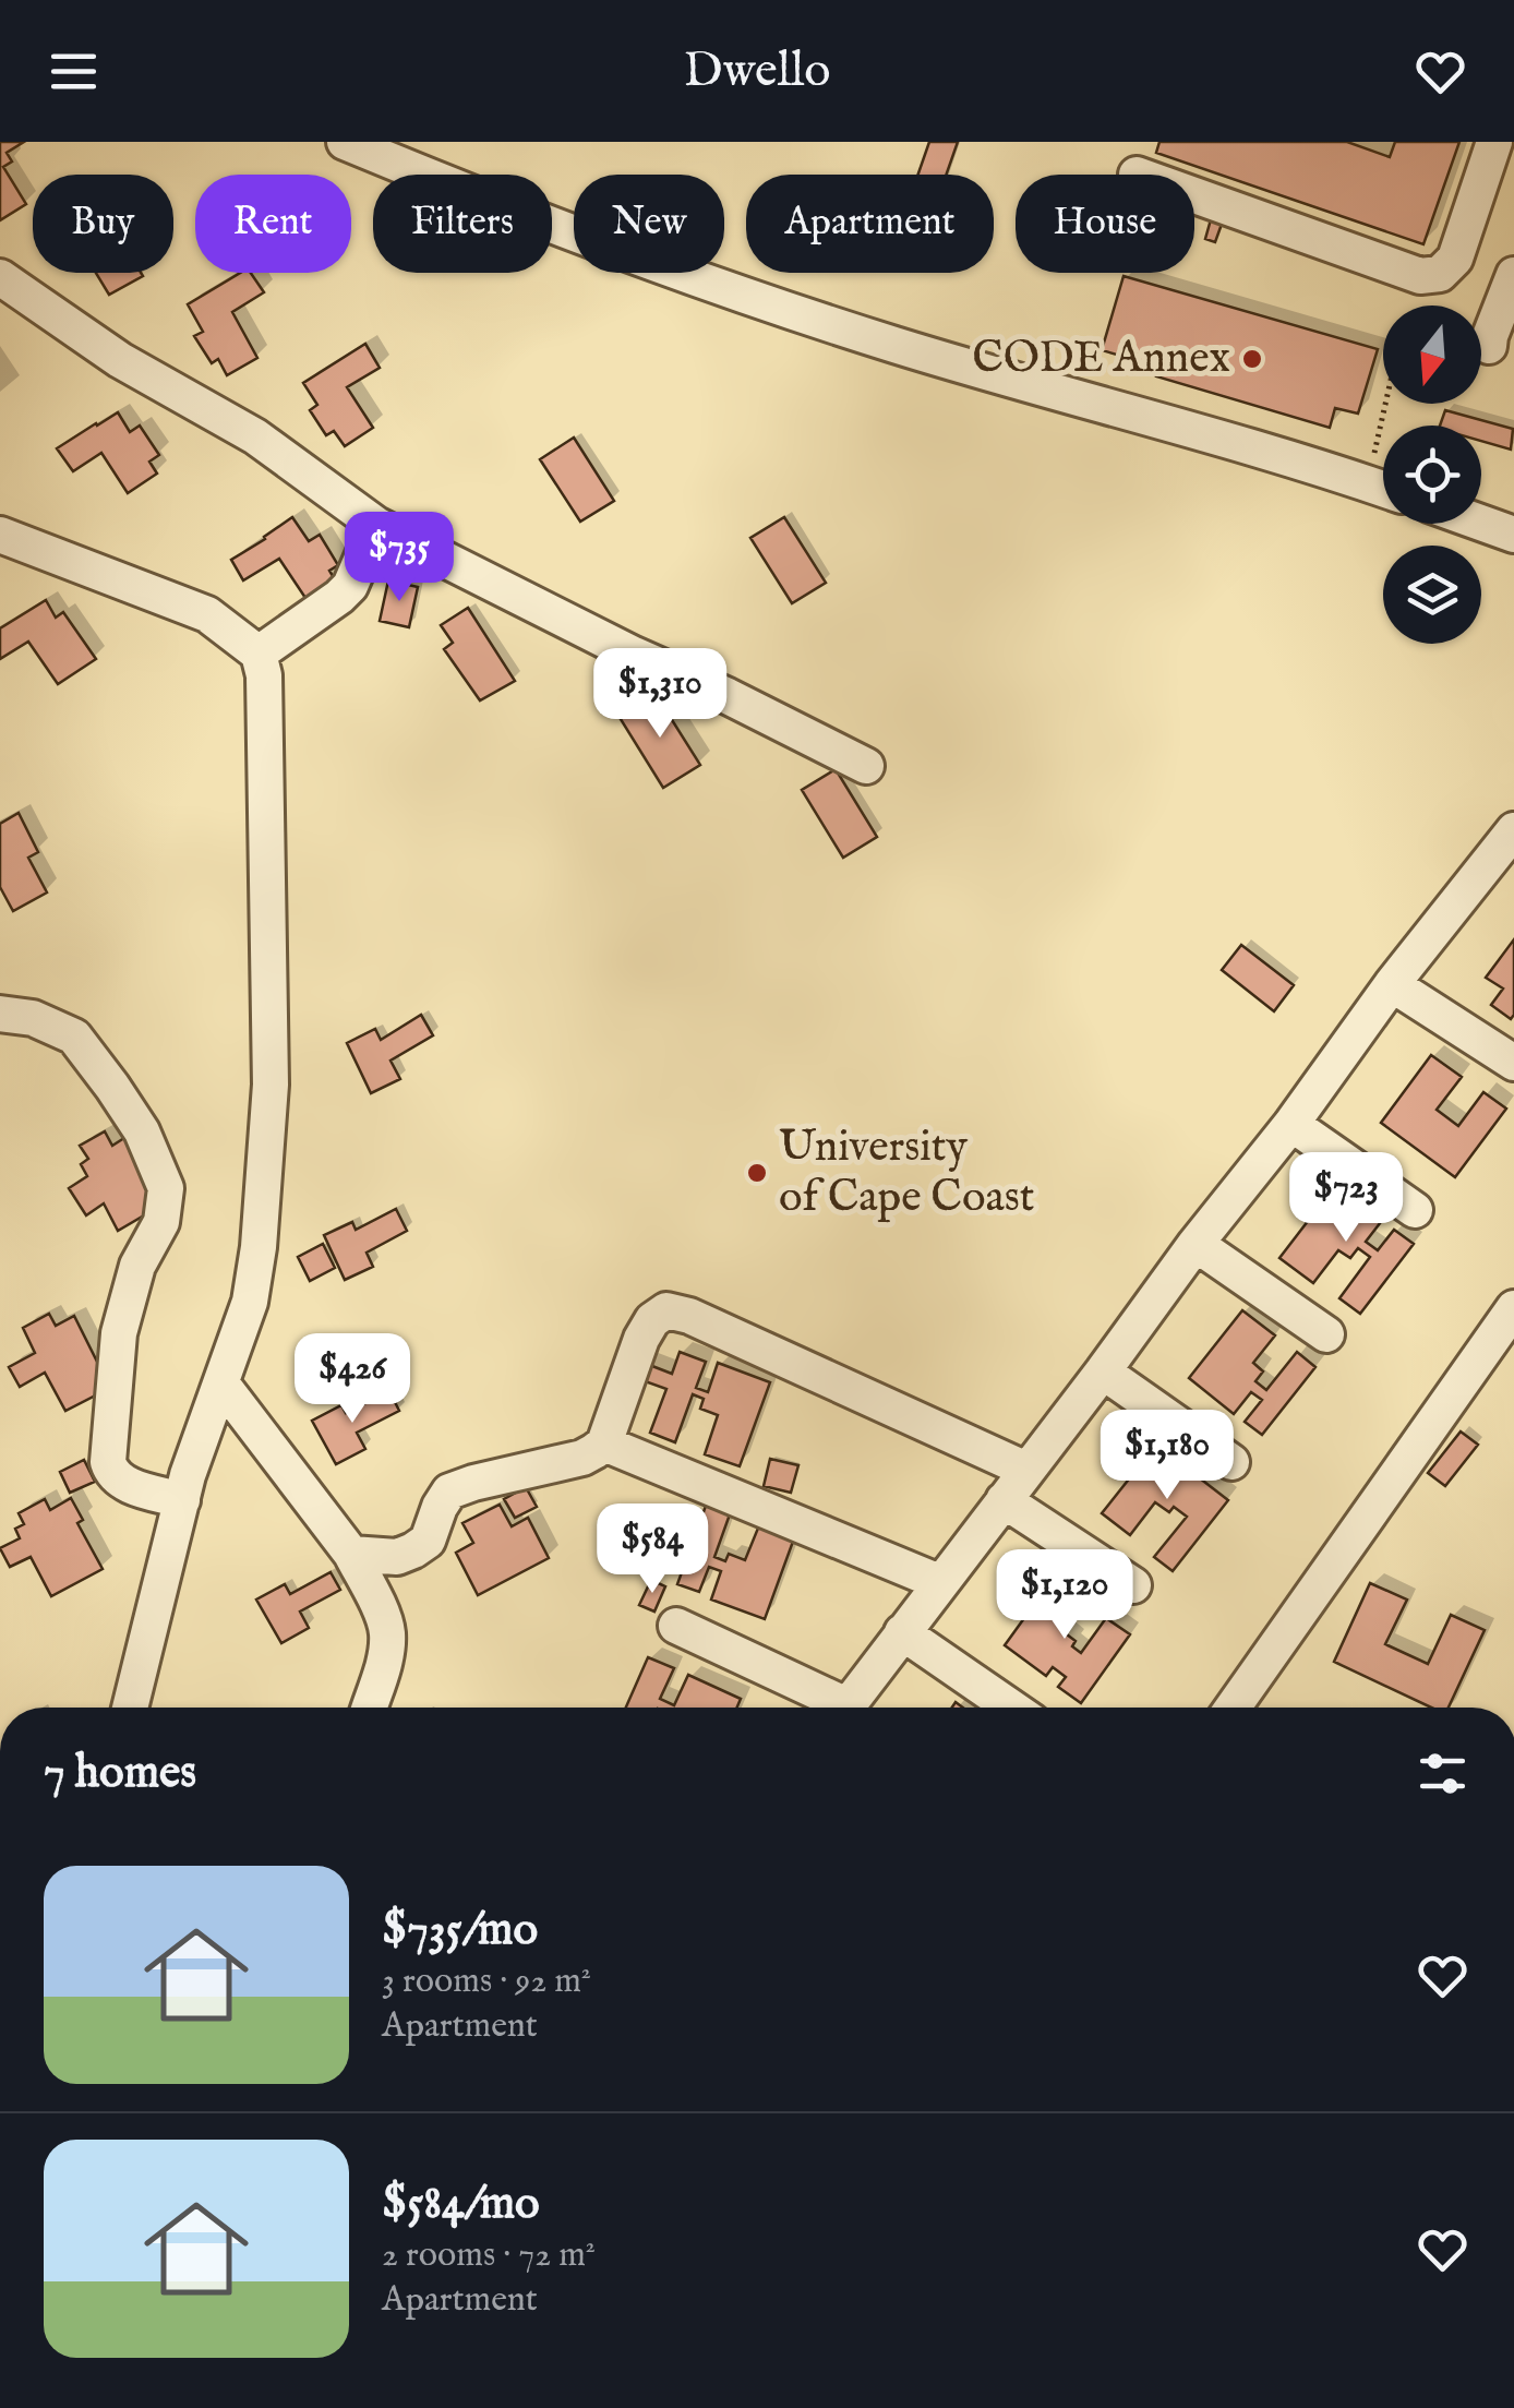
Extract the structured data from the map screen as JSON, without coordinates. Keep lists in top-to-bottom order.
{
  "places": ["CODE Annex", "University of Cape Coast"],
  "north": "bottom",
  "page": {
    "header": "Dwello",
    "chip": [
      "Buy",
      "Rent",
      "Filters",
      "New",
      "Apartment",
      "House"
    ],
    "price": [
      "$735",
      "$1,310",
      "$723",
      "$426",
      "$1,180",
      "$584",
      "$1,120"
    ],
    "heading": "7 homes",
    "list": [
      {
        "name": "$735/mo",
        "note": "3 rooms · 92 m² · Apartment"
      },
      {
        "name": "$584/mo",
        "note": "2 rooms · 72 m² · Apartment"
      }
    ]
  }
}
